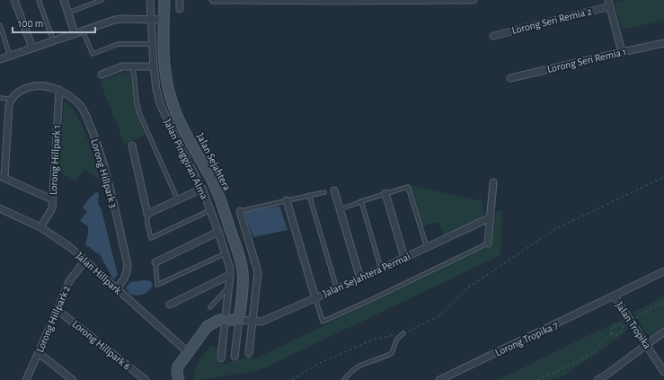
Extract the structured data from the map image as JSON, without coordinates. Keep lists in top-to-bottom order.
{
  "streets": {
    "main road": ["Jalan Sejahtera"],
    "street": [
      "Lorong Seri Remia 2",
      "Lorong Seri Remia 1",
      "Jalan Pinggiran Alma",
      "Lorong Hillpark 1",
      "Lorong Hillpark 3",
      "Jalan Hillpark",
      "Jalan Sejahtera Permai",
      "Lorong Hillpark 2",
      "Jalan Tropika",
      "Lorong Tropika 7",
      "Lorong Hillpark 6"
    ]
  },
  "crossings": [
    ["Lorong Hillpark 1", "Lorong Hillpark 3"],
    ["Lorong Hillpark 1", "Jalan Hillpark"],
    ["Jalan Sejahtera", "Jalan Sejahtera Permai"],
    ["Lorong Hillpark 3", "Jalan Hillpark"],
    ["Jalan Hillpark", "Lorong Hillpark 2"],
    ["Lorong Hillpark 2", "Lorong Hillpark 6"],
    ["Jalan Tropika", "Lorong Tropika 7"]
  ],
  "scale_bar": "100 m"
}
